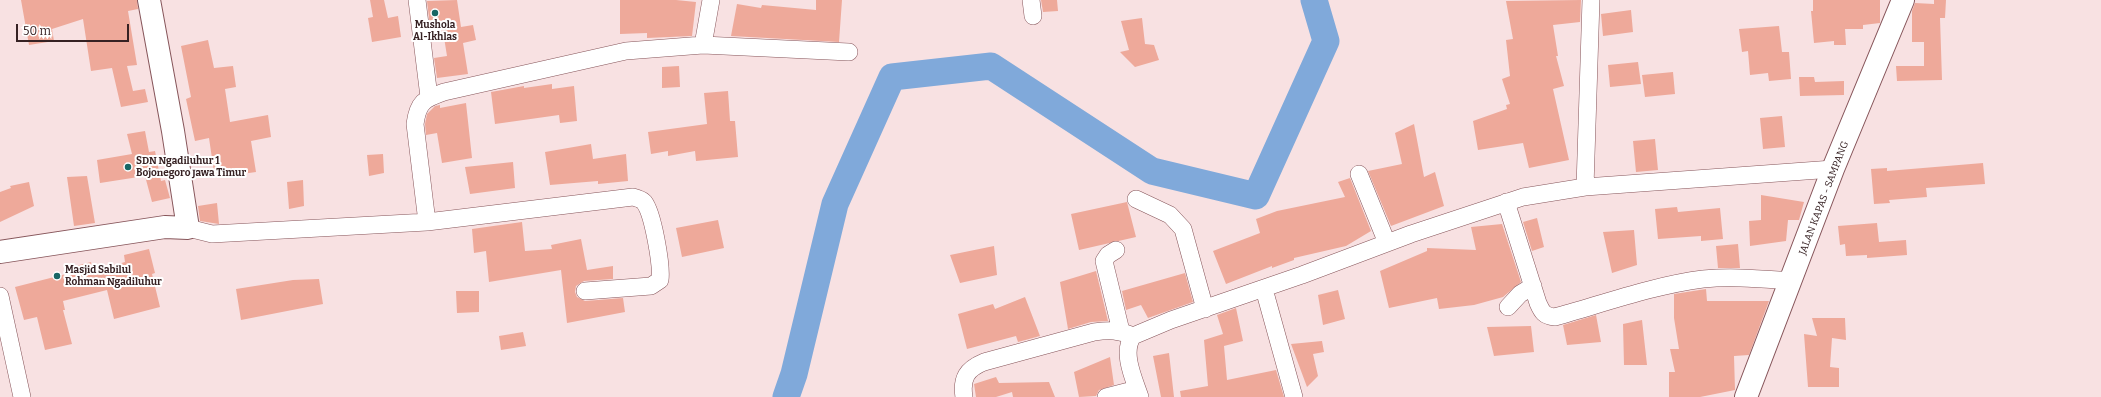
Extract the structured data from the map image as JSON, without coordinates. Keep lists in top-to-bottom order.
{
  "streets": {
    "street": ["JALAN KAPAS - SAMPANG"]
  },
  "places": ["Mushola Al-Ikhlas", "SDN Ngadiluhur 1 Bojonegoro Jawa Timur", "Masjid Sabilul Rohman Ngadiluhur"],
  "scale_bar": "50 m"
}
